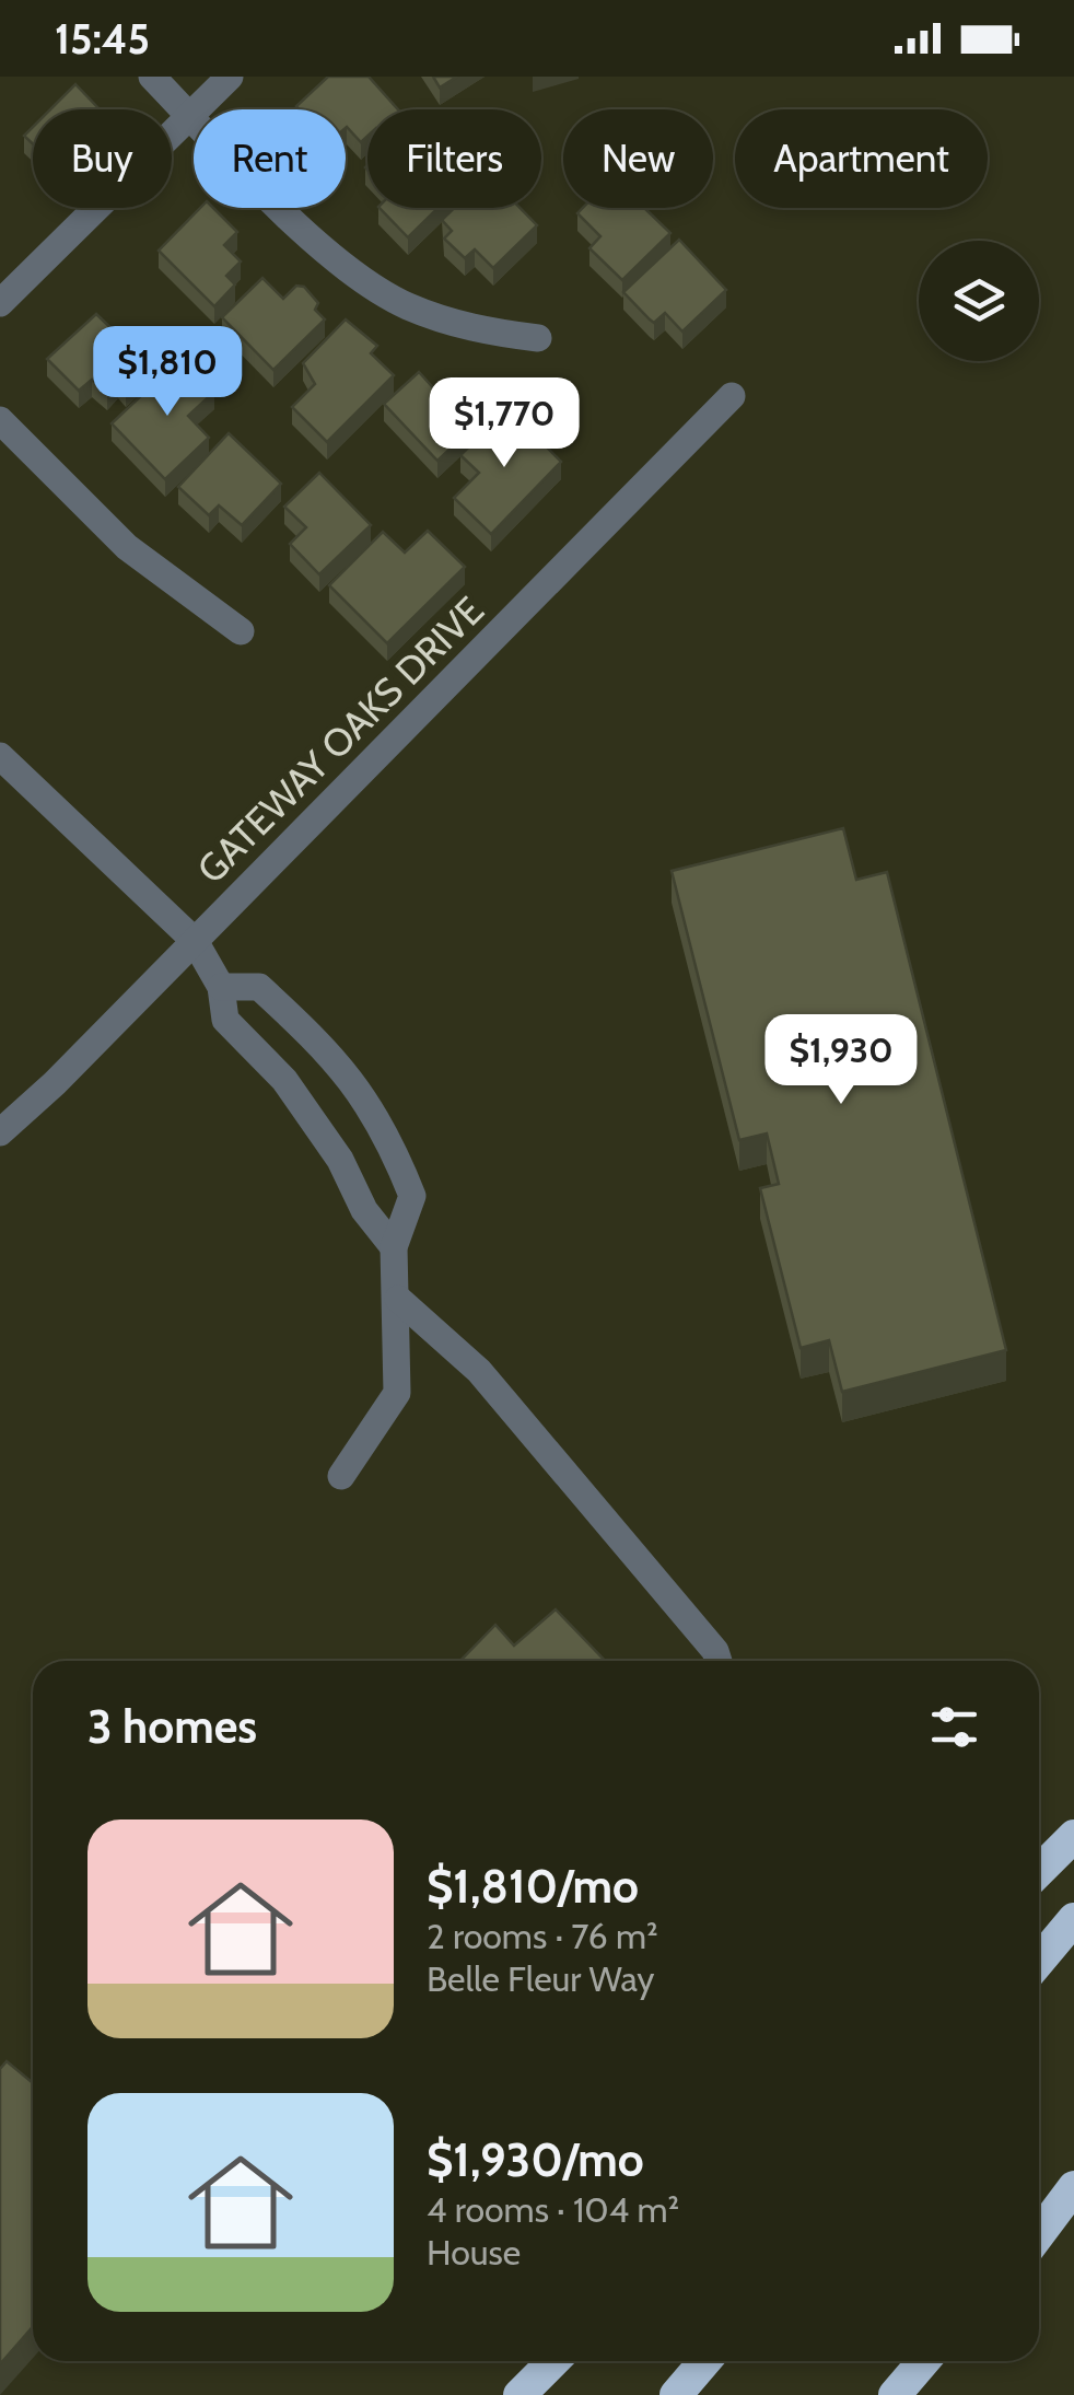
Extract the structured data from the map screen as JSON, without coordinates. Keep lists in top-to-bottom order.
{
  "streets": {
    "street": ["GATEWAY OAKS DRIVE"]
  },
  "page": {
    "status": "15:45",
    "chip": [
      "Buy",
      "Rent",
      "Filters",
      "New",
      "Apartment"
    ],
    "price": ["$1,810", "$1,770", "$1,930"],
    "heading": "3 homes",
    "list": [
      {
        "name": "$1,810/mo",
        "note": "2 rooms · 76 m² · Belle Fleur Way"
      },
      {
        "name": "$1,930/mo",
        "note": "4 rooms · 104 m² · House"
      }
    ]
  }
}
